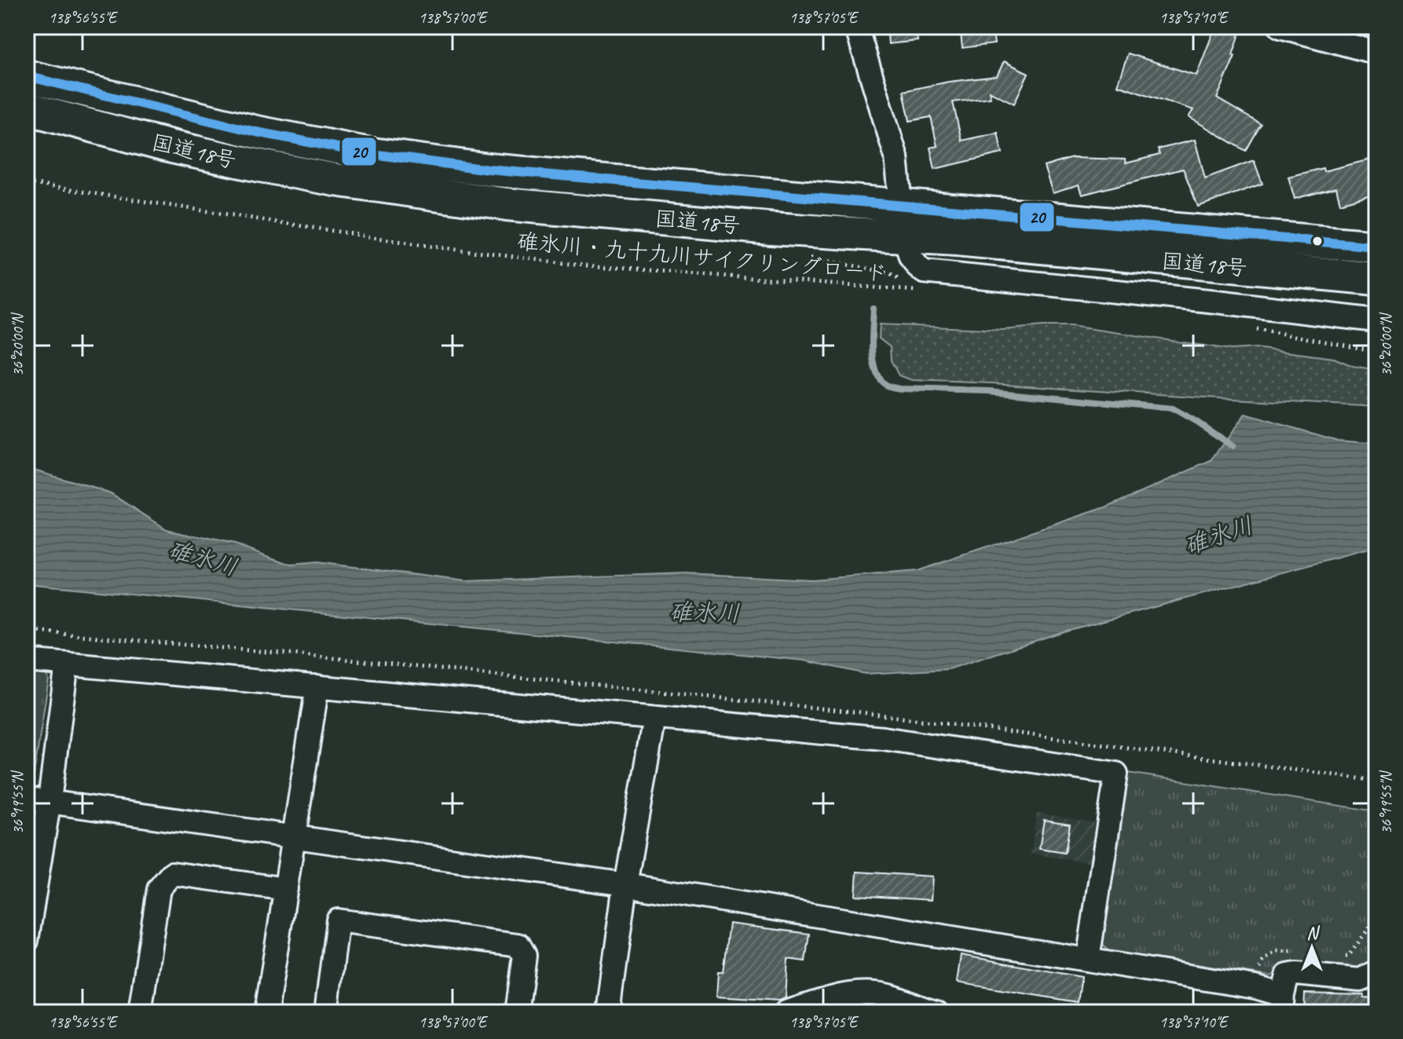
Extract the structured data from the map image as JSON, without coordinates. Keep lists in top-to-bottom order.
{
  "streets": {
    "highway": ["国道18号"],
    "path": ["碓氷川・九十九川サイクリングロード"]
  },
  "water": ["碓氷川"],
  "lines": ["transit line 20"],
  "north": "top",
  "coordinates": [
    "138°56'55\"E",
    "138°57'00\"E",
    "138°57'05\"E",
    "138°57'10\"E",
    "36°20'00\"N",
    "36°19'55\"N"
  ]
}
